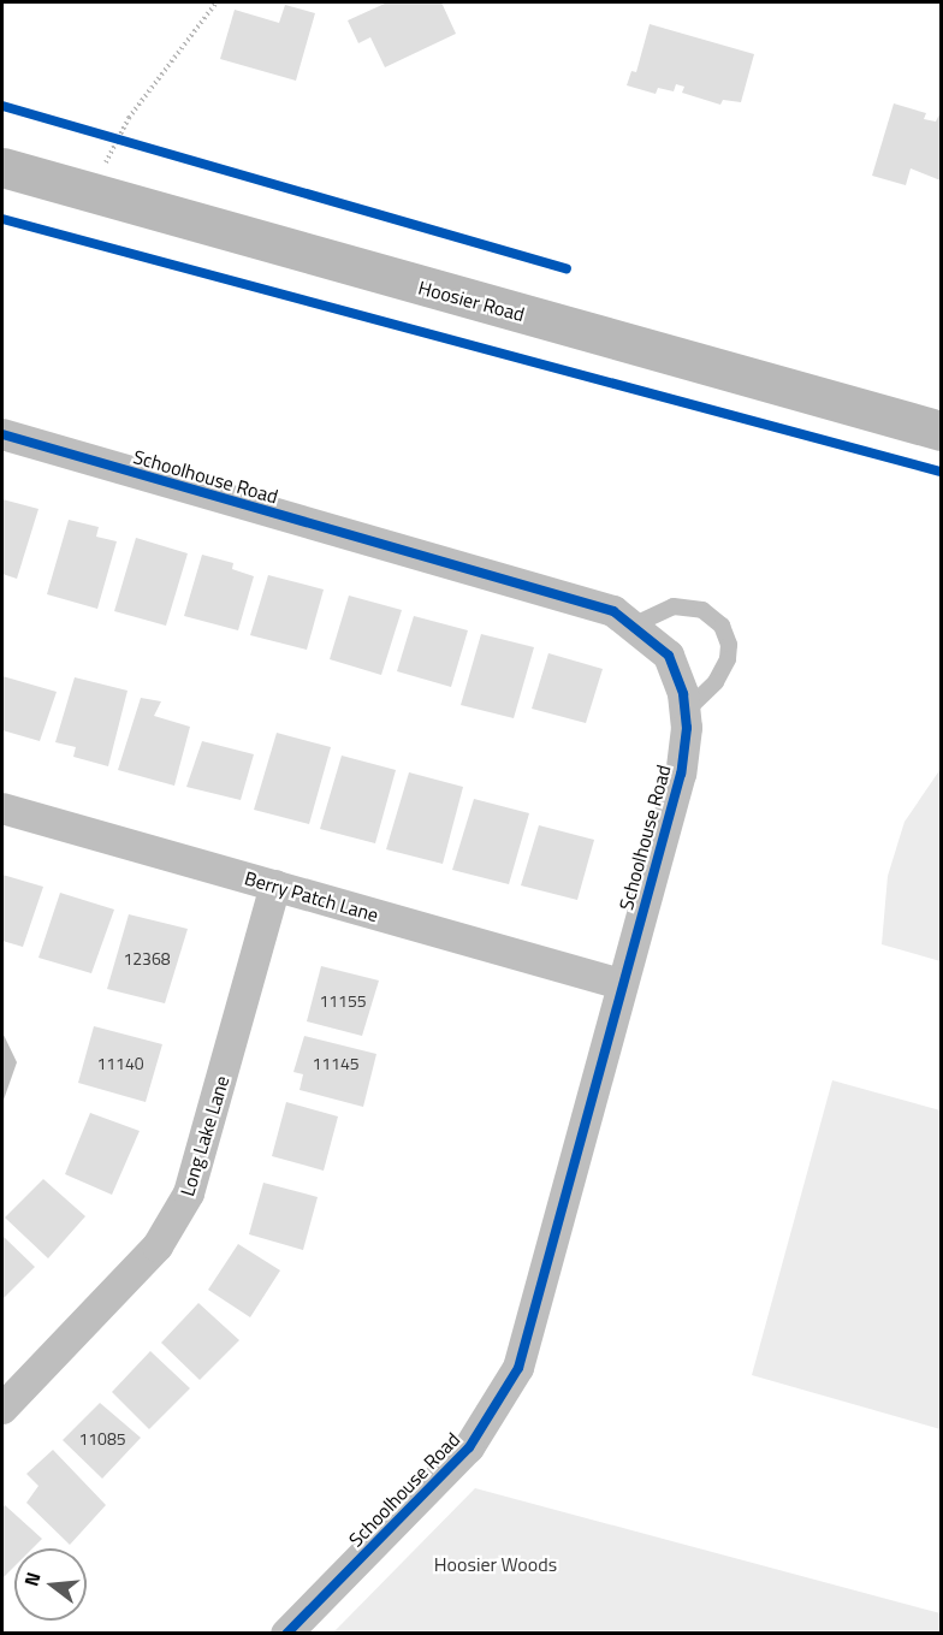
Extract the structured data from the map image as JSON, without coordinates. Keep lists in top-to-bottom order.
{
  "streets": {
    "street": [
      "Hoosier Road",
      "Schoolhouse Road",
      "Berry Patch Lane",
      "Long Lake Lane"
    ]
  },
  "crossings": [
    ["Schoolhouse Road", "Berry Patch Lane"],
    ["Berry Patch Lane", "Long Lake Lane"]
  ],
  "parks": ["Hoosier Woods"],
  "house_numbers": [
    "12368",
    "11155",
    "11140",
    "11145",
    "11085"
  ],
  "north": "left"
}
